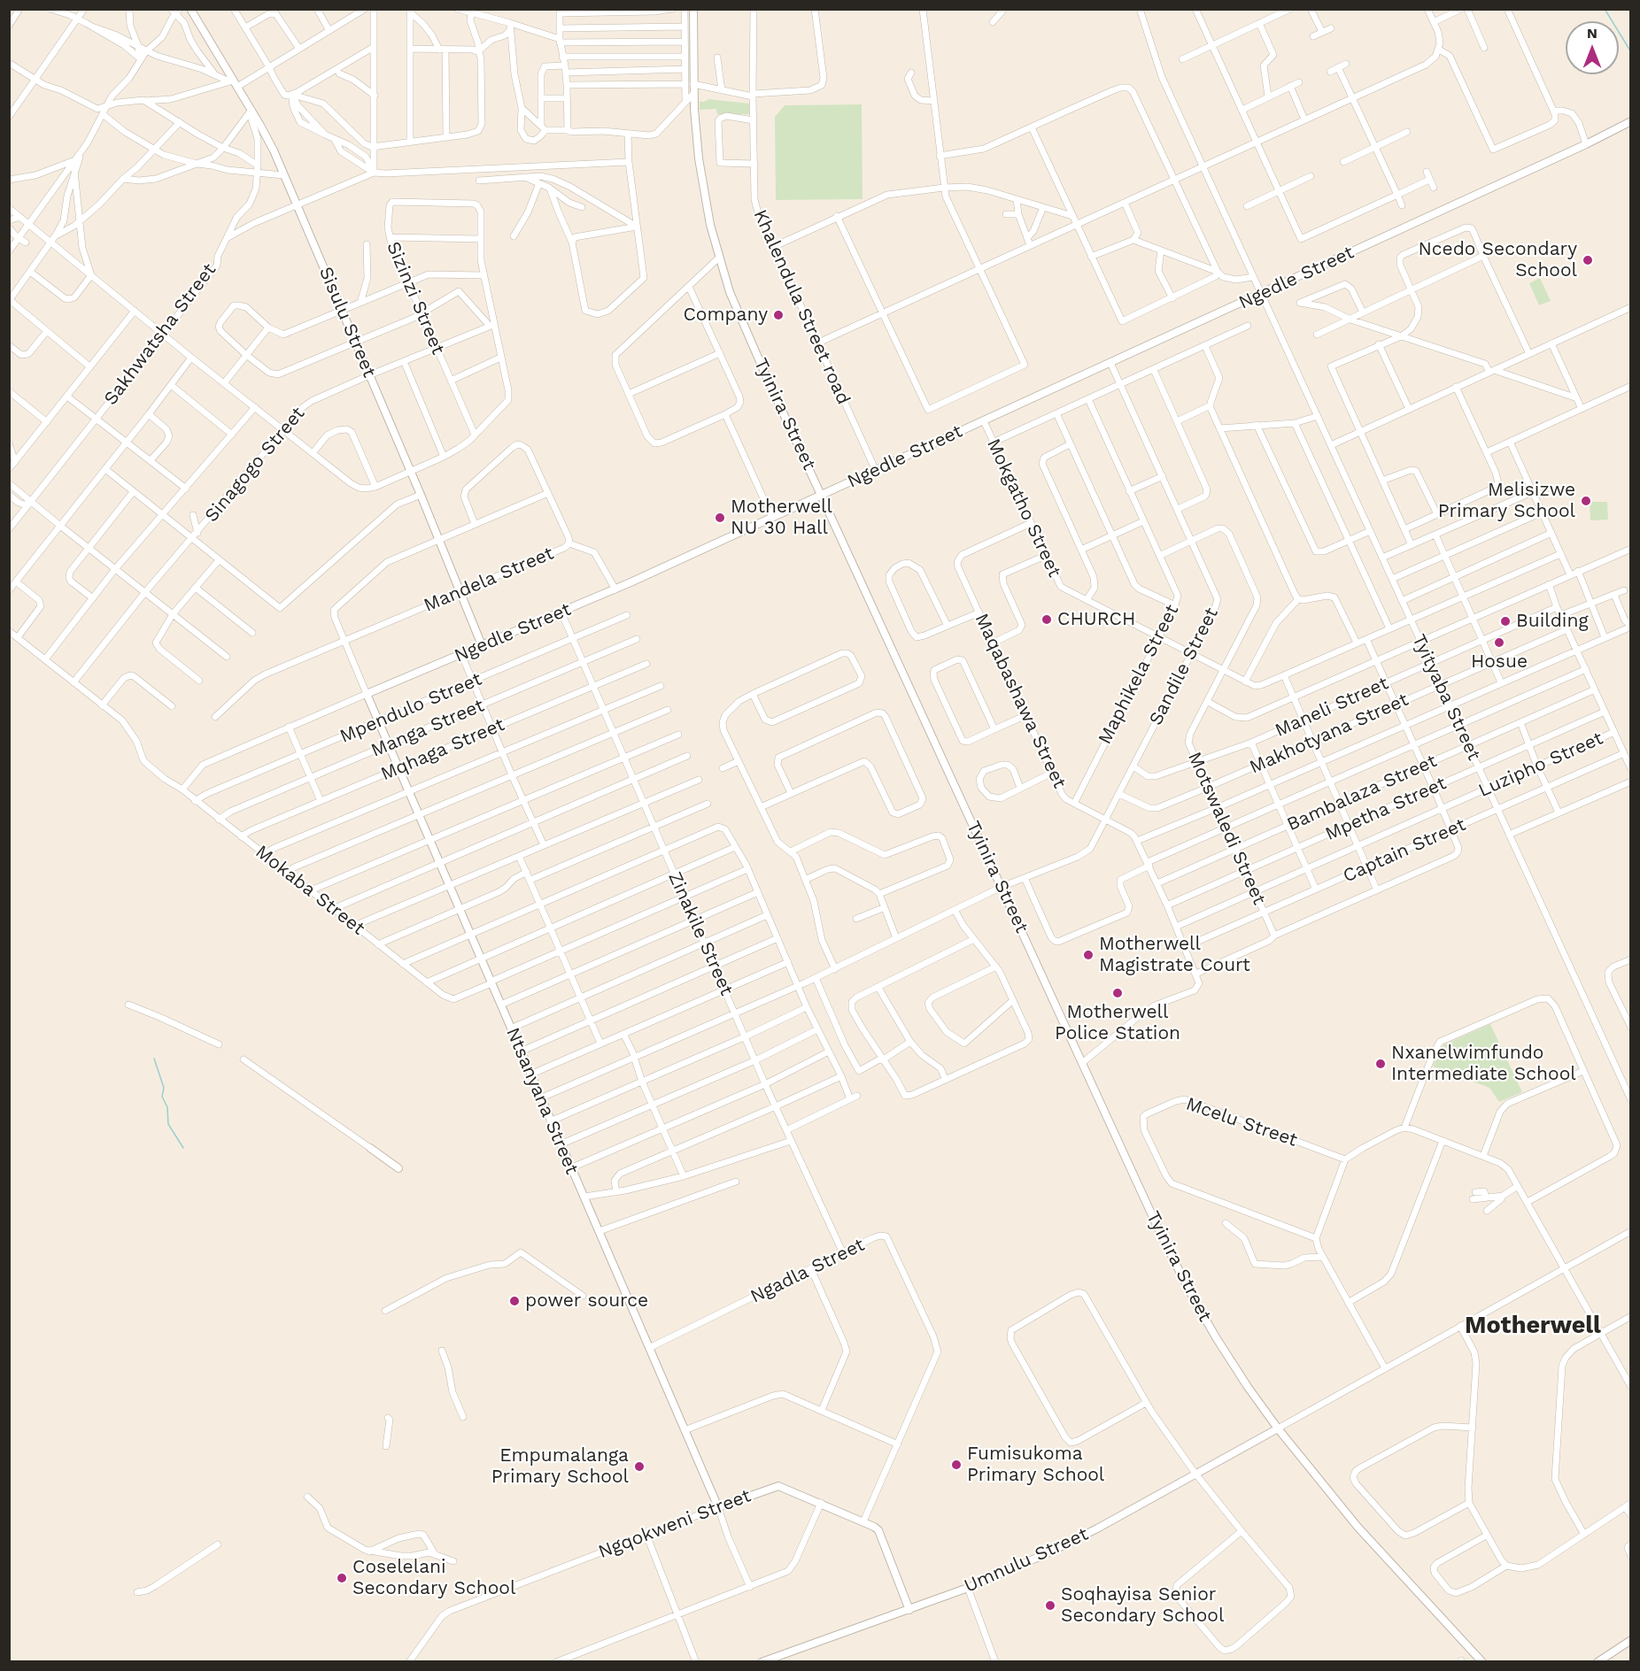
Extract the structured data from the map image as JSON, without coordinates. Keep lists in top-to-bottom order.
{
  "streets": {
    "street": [
      "Ngedle Street",
      "Sizinzi Street",
      "Khalendula Street road",
      "Sisulu Street",
      "Sakhwatsha Street",
      "Tyinira Street",
      "Sinagogo Street",
      "Mokgatho Street",
      "Mandela Street",
      "Sandile Street",
      "Maphikela Street",
      "Tyityaba Street",
      "Maqabashawa Street",
      "Maneli Street",
      "Mpendulo Street",
      "Manga Street",
      "Makhotyana Street",
      "Mqhaga Street",
      "Luzipho Street",
      "Bambalaza Street",
      "Mpetha Street",
      "Motswaledi Street",
      "Captain Street",
      "Mokaba Street",
      "Zinakile Street",
      "Ntsanyana Street",
      "Mcelu Street",
      "Ngadla Street",
      "Ngqokweni Street",
      "Umnulu Street"
    ]
  },
  "crossings": [
    ["Ngedle Street", "Khalendula Street road"],
    ["Ngedle Street", "Sisulu Street"],
    ["Ngedle Street", "Tyinira Street"],
    ["Ngedle Street", "Mokgatho Street"],
    ["Ngedle Street", "Sandile Street"],
    ["Ngedle Street", "Tyityaba Street"],
    ["Ngedle Street", "Mokaba Street"],
    ["Ngedle Street", "Zinakile Street"],
    ["Ngedle Street", "Ntsanyana Street"],
    ["Sizinzi Street", "Sisulu Street"],
    ["Sizinzi Street", "Sinagogo Street"],
    ["Sisulu Street", "Sakhwatsha Street"],
    ["Sisulu Street", "Sinagogo Street"],
    ["Sisulu Street", "Mandela Street"],
    ["Tyinira Street", "Sandile Street"],
    ["Tyinira Street", "Umnulu Street"],
    ["Sinagogo Street", "Mokaba Street"],
    ["Mokgatho Street", "Sandile Street"],
    ["Mokgatho Street", "Maphikela Street"],
    ["Mokgatho Street", "Tyityaba Street"],
    ["Mokgatho Street", "Maqabashawa Street"],
    ["Mokgatho Street", "Motswaledi Street"],
    ["Sandile Street", "Maqabashawa Street"],
    ["Sandile Street", "Maneli Street"],
    ["Sandile Street", "Makhotyana Street"],
    ["Sandile Street", "Motswaledi Street"],
    ["Sandile Street", "Zinakile Street"],
    ["Sandile Street", "Ntsanyana Street"],
    ["Maphikela Street", "Maqabashawa Street"],
    ["Maphikela Street", "Motswaledi Street"],
    ["Tyityaba Street", "Maneli Street"],
    ["Tyityaba Street", "Makhotyana Street"],
    ["Tyityaba Street", "Luzipho Street"],
    ["Tyityaba Street", "Bambalaza Street"],
    ["Tyityaba Street", "Mpetha Street"],
    ["Tyityaba Street", "Captain Street"],
    ["Maqabashawa Street", "Luzipho Street"],
    ["Maqabashawa Street", "Bambalaza Street"],
    ["Maqabashawa Street", "Mpetha Street"],
    ["Maqabashawa Street", "Captain Street"],
    ["Maneli Street", "Motswaledi Street"],
    ["Mpendulo Street", "Mokaba Street"],
    ["Mpendulo Street", "Zinakile Street"],
    ["Mpendulo Street", "Ntsanyana Street"],
    ["Manga Street", "Mokaba Street"],
    ["Manga Street", "Zinakile Street"],
    ["Manga Street", "Ntsanyana Street"],
    ["Makhotyana Street", "Motswaledi Street"],
    ["Mqhaga Street", "Mokaba Street"],
    ["Mqhaga Street", "Zinakile Street"],
    ["Mqhaga Street", "Ntsanyana Street"],
    ["Luzipho Street", "Motswaledi Street"],
    ["Bambalaza Street", "Motswaledi Street"],
    ["Mpetha Street", "Motswaledi Street"],
    ["Motswaledi Street", "Captain Street"],
    ["Mokaba Street", "Zinakile Street"],
    ["Mokaba Street", "Ntsanyana Street"],
    ["Zinakile Street", "Ngadla Street"],
    ["Ntsanyana Street", "Ngadla Street"],
    ["Ntsanyana Street", "Ngqokweni Street"],
    ["Ngadla Street", "Ngqokweni Street"],
    ["Ngqokweni Street", "Umnulu Street"]
  ],
  "districts": ["Motherwell"],
  "places": [
    "Ncedo Secondary School",
    "Company",
    "Melisizwe Primary School",
    "Motherwell NU 30 Hall",
    "CHURCH",
    "Building",
    "Hosue",
    "Motherwell Magistrate Court",
    "Motherwell Police Station",
    "Nxanelwimfundo Intermediate School",
    "power source",
    "Fumisukoma Primary School",
    "Empumalanga Primary School",
    "Coselelani Secondary School",
    "Soqhayisa Senior Secondary School"
  ],
  "north": "top"
}
